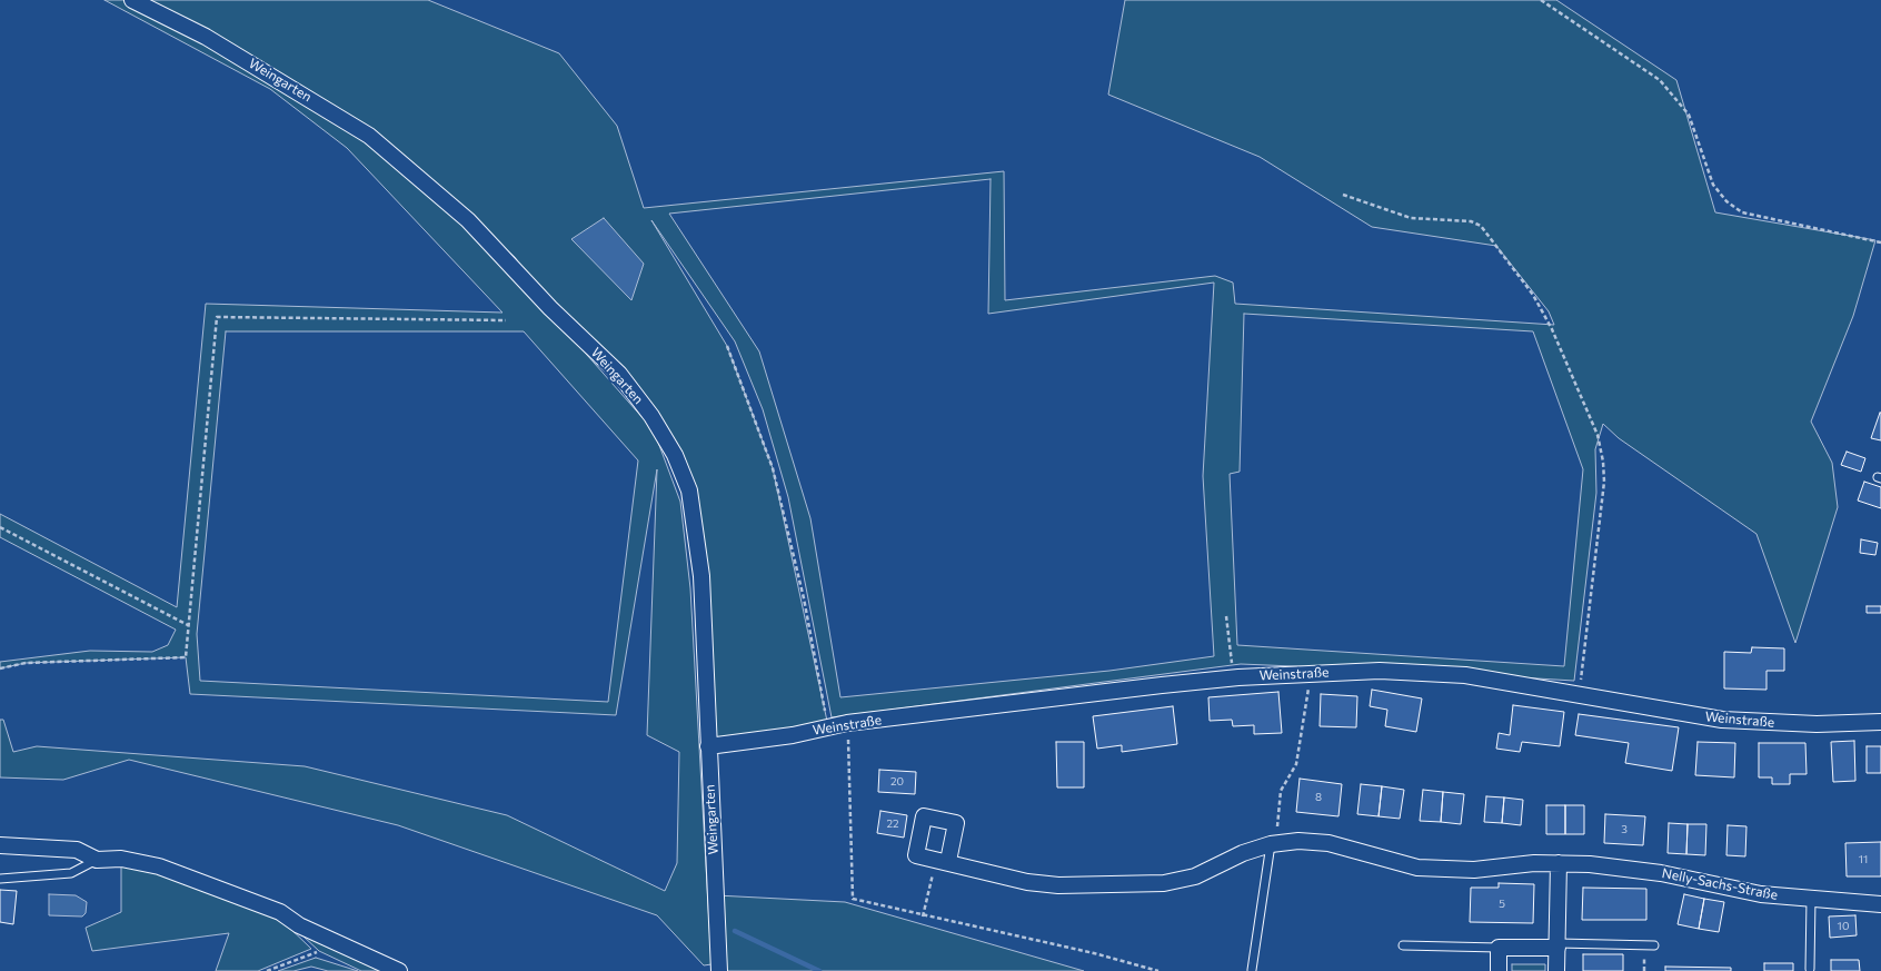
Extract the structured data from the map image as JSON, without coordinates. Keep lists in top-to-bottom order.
{
  "streets": {
    "street": ["Weingarten", "Weinstraße", "Nelly-Sachs-Straße"]
  },
  "crossings": [
    ["Weingarten", "Weinstraße"]
  ],
  "house_numbers": [
    "20",
    "8",
    "22",
    "3",
    "11",
    "5",
    "10"
  ]
}
